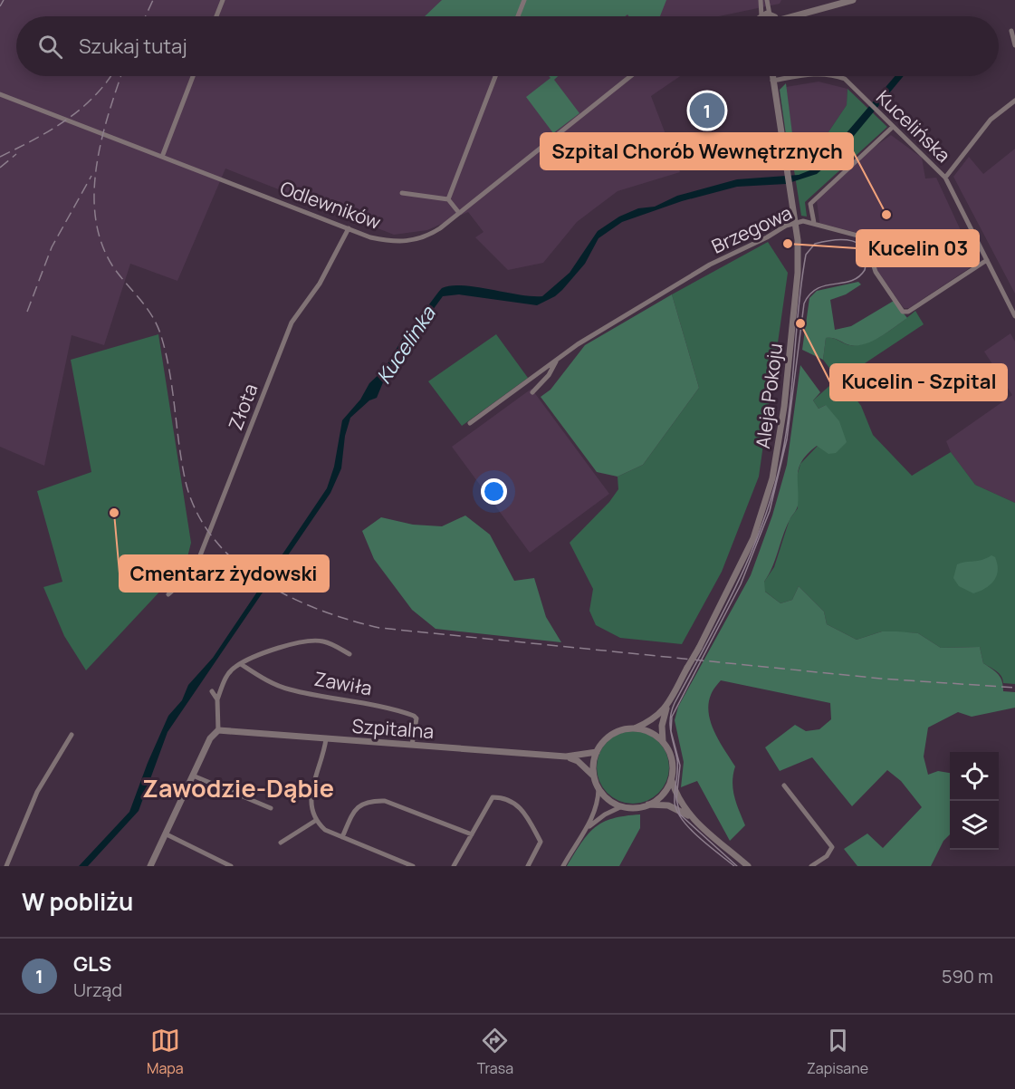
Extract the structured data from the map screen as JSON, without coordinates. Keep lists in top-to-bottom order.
{
  "streets": {
    "street": [
      "Kucelińska",
      "Odlewników",
      "Brzegowa",
      "Aleja Pokoju",
      "Złota",
      "Zawiła",
      "Szpitalna"
    ]
  },
  "crossings": [
    ["Kucelińska", "Brzegowa"],
    ["Kucelińska", "Aleja Pokoju"],
    ["Odlewników", "Złota"],
    ["Brzegowa", "Aleja Pokoju"],
    ["Aleja Pokoju", "Szpitalna"],
    ["Zawiła", "Szpitalna"]
  ],
  "districts": ["Zawodzie-Dąbie"],
  "water": ["Kucelinka"],
  "places": [
    "Szpital Chorób Wewnętrznych",
    "Kucelin 03",
    "Kucelin - Szpital",
    "Cmentarz żydowski"
  ],
  "page": {
    "search": "Szukaj tutaj",
    "pins": "1",
    "heading": "W pobliżu",
    "list": [
      {
        "mark": "1",
        "name": "GLS",
        "note": "Urząd",
        "value": "590 m"
      }
    ],
    "nav": ["Mapa", "Trasa", "Zapisane"]
  }
}
